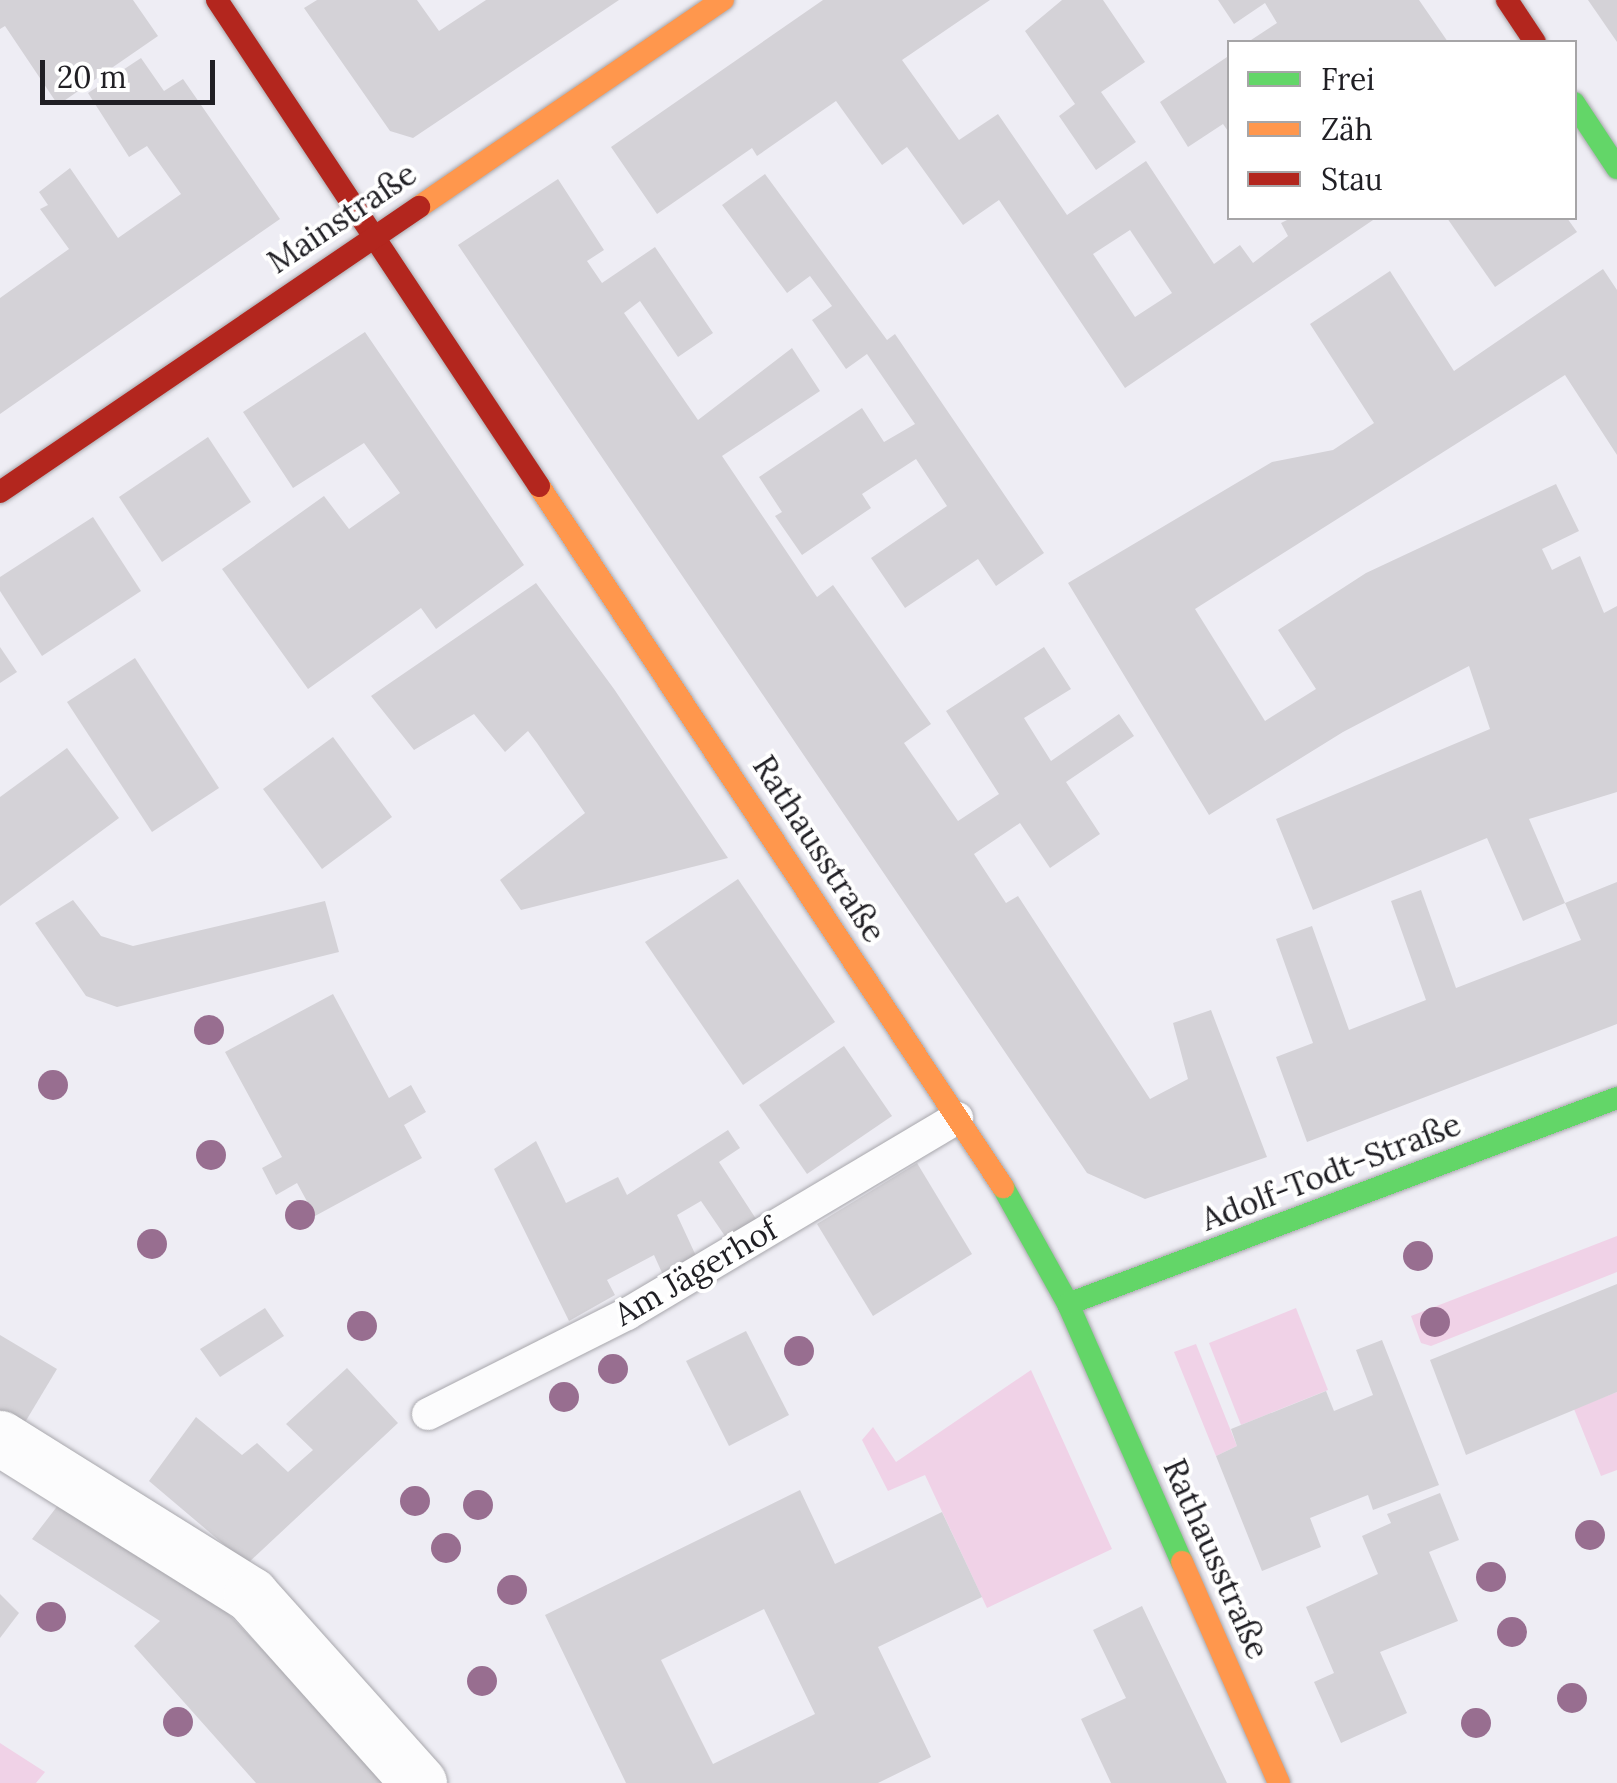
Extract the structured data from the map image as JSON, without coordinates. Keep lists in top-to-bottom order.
{
  "streets": {
    "street": ["Mainstraße", "Rathausstraße", "Adolf-Todt-Straße"],
    "lane": ["Am Jägerhof"]
  },
  "crossings": [
    ["Mainstraße", "Rathausstraße"],
    ["Rathausstraße", "Adolf-Todt-Straße"],
    ["Rathausstraße", "Am Jägerhof"]
  ],
  "legend": ["Frei", "Zäh", "Stau"],
  "scale_bar": "20 m"
}
